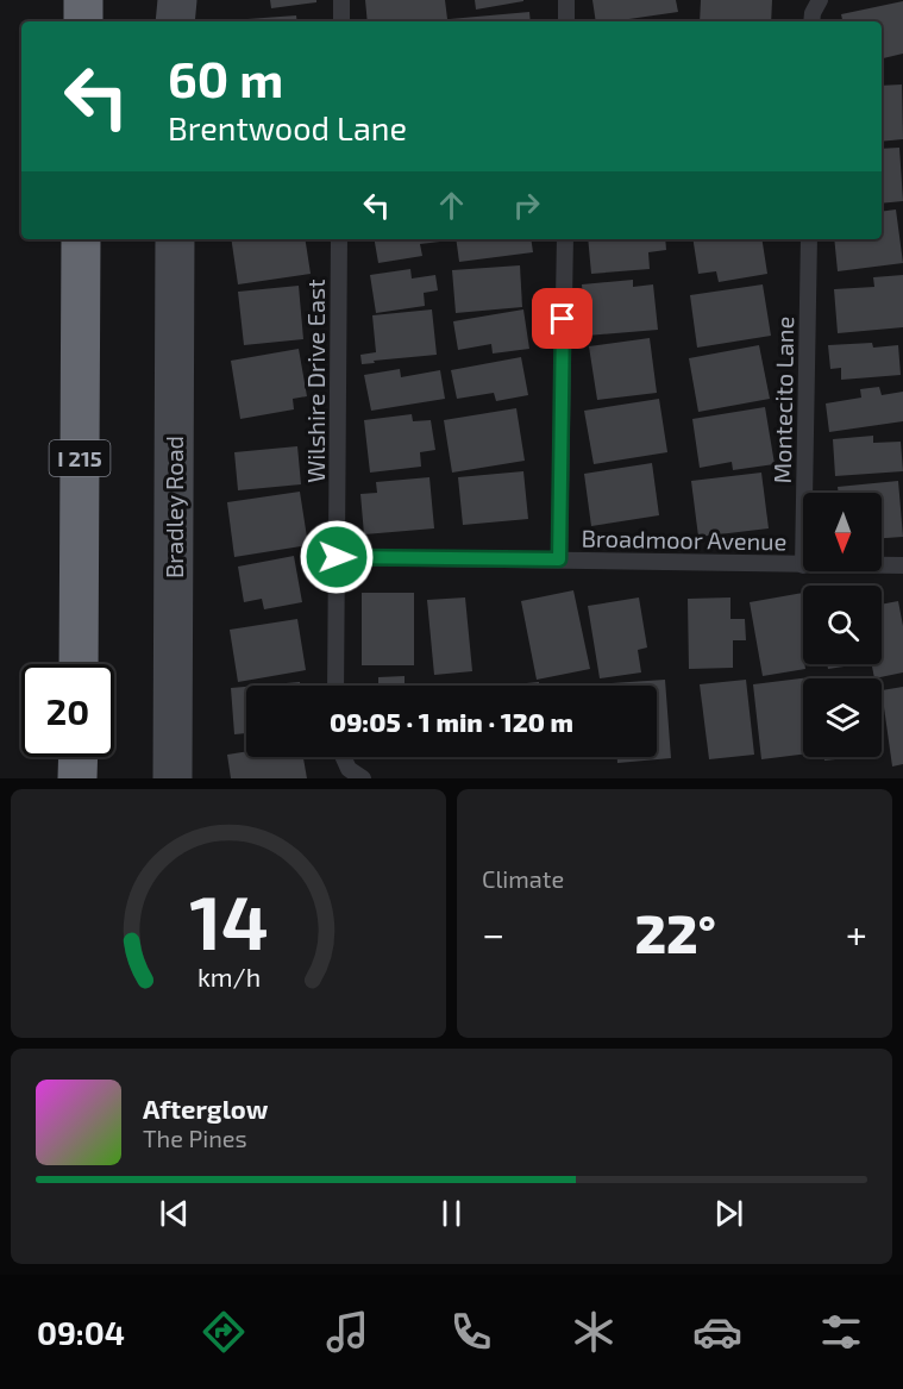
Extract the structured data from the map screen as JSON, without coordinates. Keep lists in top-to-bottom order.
{
  "streets": {
    "highway": ["I 215"],
    "street": ["Bradley Road"],
    "lane": ["Wilshire Drive East", "Montecito Lane", "Broadmoor Avenue"]
  },
  "crossings": [
    ["Wilshire Drive East", "Broadmoor Avenue"]
  ],
  "north": "bottom",
  "page": {
    "turn": ["60 m", "Brentwood Lane"],
    "limit": "20",
    "trip": "09:05 · 1 min · 120 m",
    "tile": "Climate",
    "heat": ["−", "22°", "+"],
    "song": ["Afterglow", "The Pines"],
    "tabs": "09:04",
    "gauge": ["14", "km/h"]
  }
}
